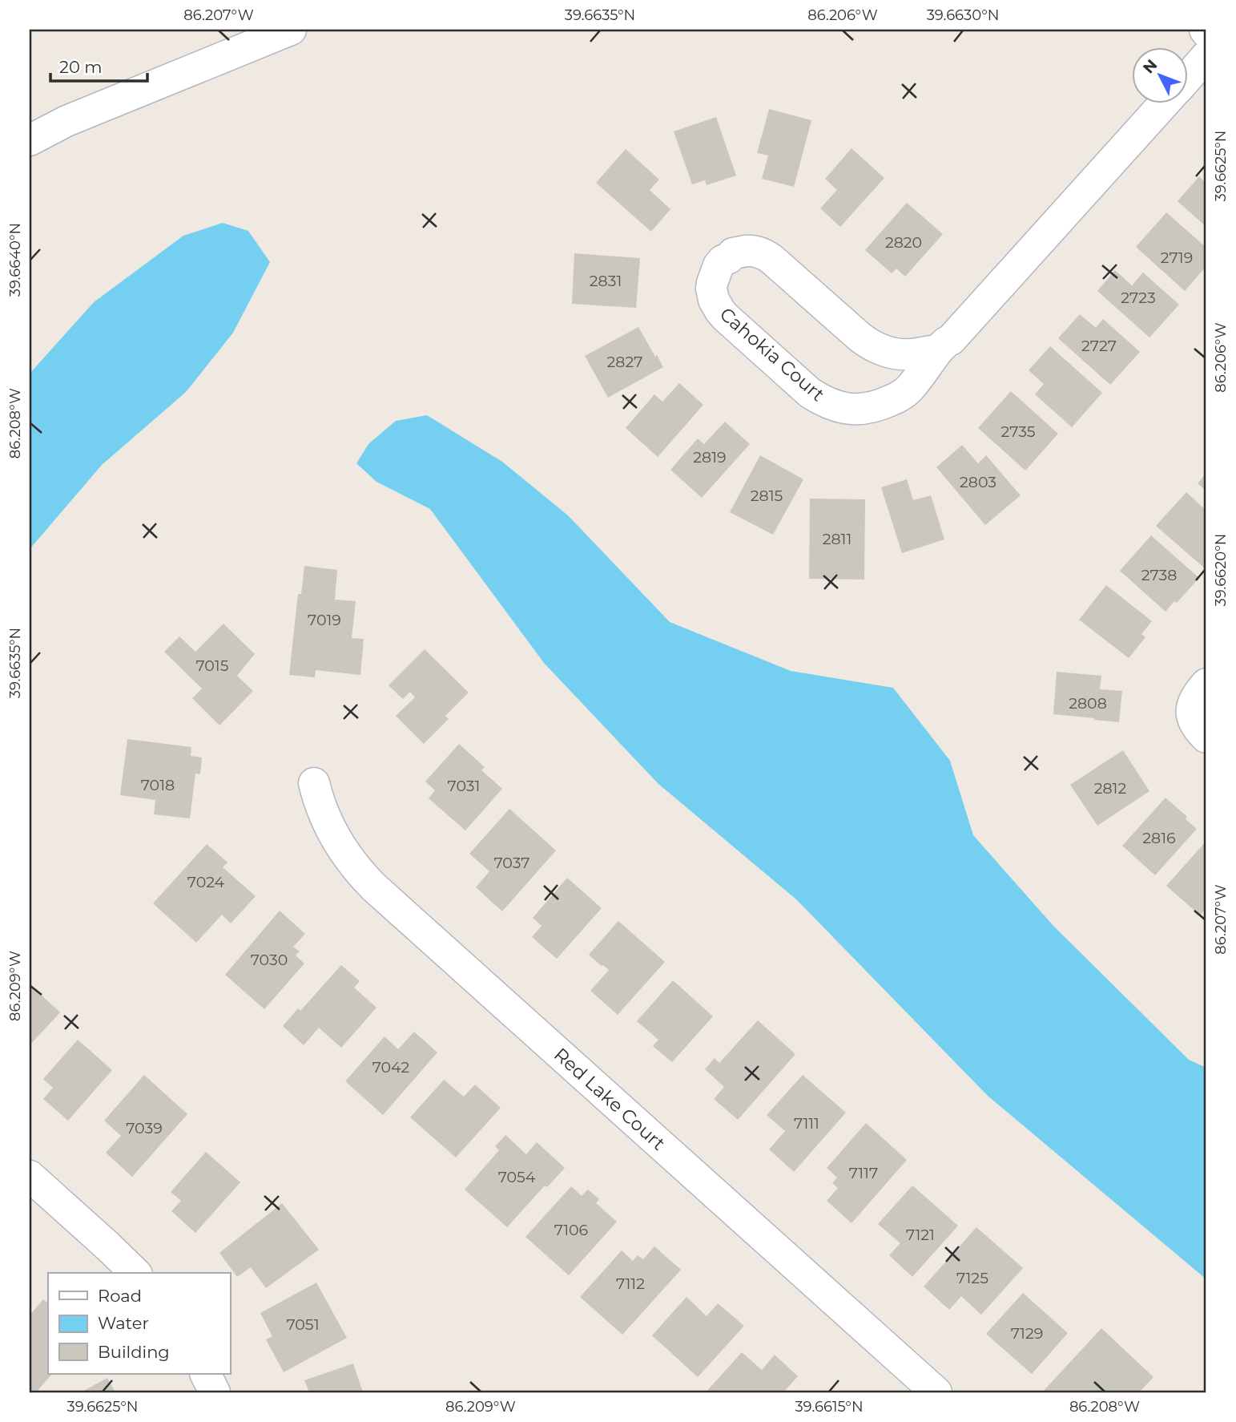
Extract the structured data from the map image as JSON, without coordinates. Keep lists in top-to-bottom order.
{
  "streets": {
    "street": ["Cahokia Court", "Red Lake Court"]
  },
  "house_numbers": [
    "2820",
    "2719",
    "2831",
    "2723",
    "2727",
    "2827",
    "2735",
    "2819",
    "2803",
    "2815",
    "2811",
    "2738",
    "7019",
    "7015",
    "2808",
    "7018",
    "7031",
    "2812",
    "2816",
    "7037",
    "7024",
    "7030",
    "7042",
    "7111",
    "7039",
    "7117",
    "7054",
    "7106",
    "7121",
    "7125",
    "7112",
    "7051",
    "7129"
  ],
  "legend": ["Road", "Water", "Building"],
  "scale_bar": "20 m",
  "north": "top left",
  "coordinates": [
    "86.207°W",
    "39.6635°N",
    "86.206°W",
    "39.6630°N",
    "39.6625°N",
    "39.6640°N",
    "86.208°W",
    "39.6620°N",
    "86.209°W",
    "39.6615°N"
  ]
}
